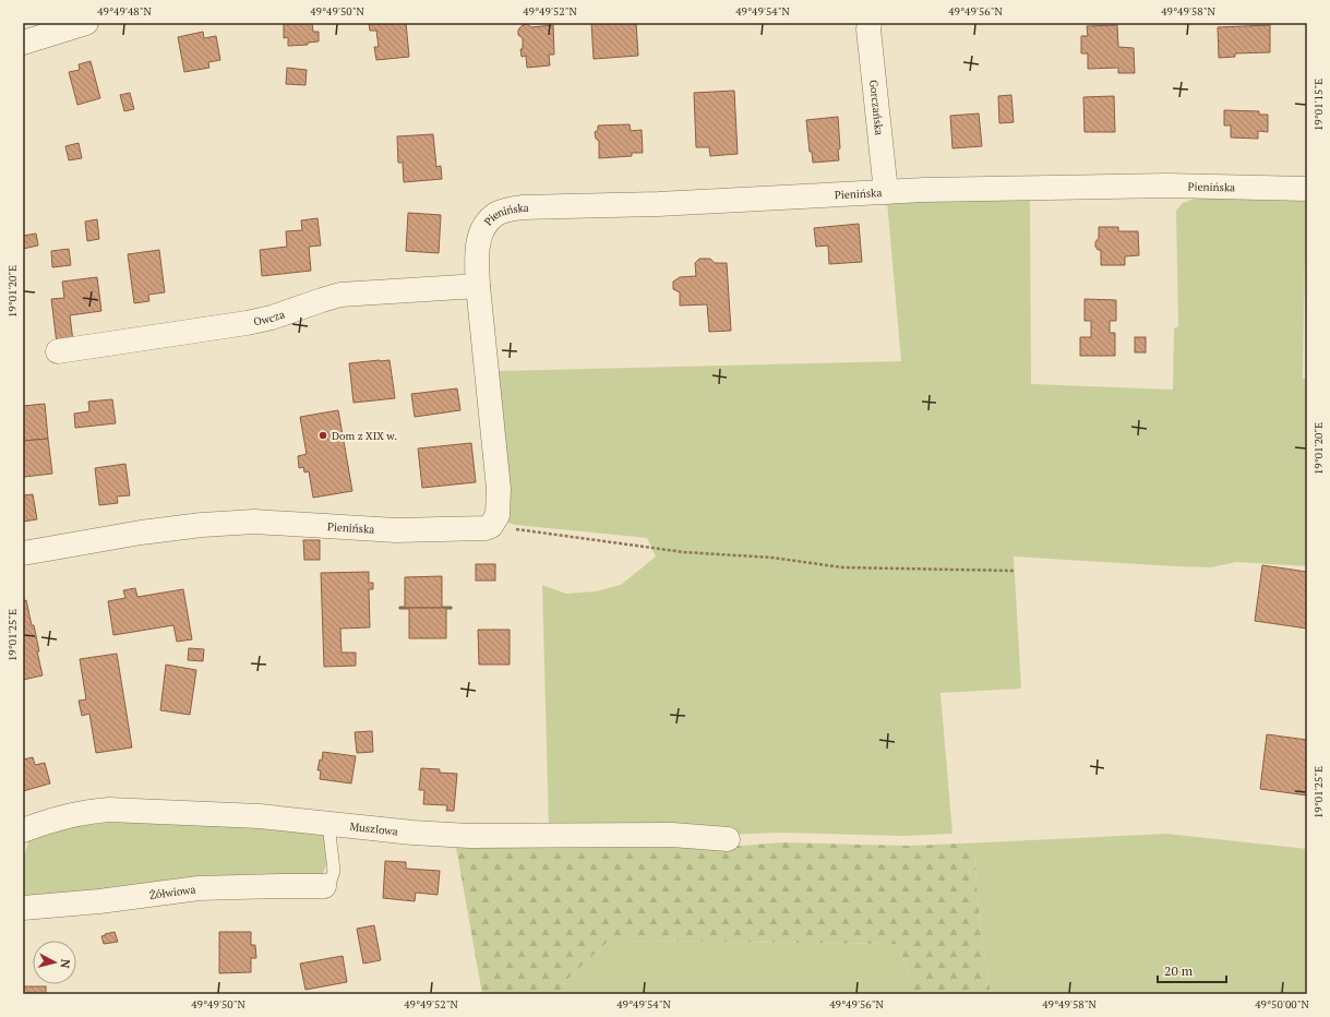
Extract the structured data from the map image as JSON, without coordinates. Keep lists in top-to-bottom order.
{
  "streets": {
    "street": [
      "Gorczańska",
      "Pienińska",
      "Owcza",
      "Muszlowa",
      "Żółwiowa"
    ]
  },
  "crossings": [
    ["Gorczańska", "Pienińska"],
    ["Pienińska", "Owcza"]
  ],
  "places": ["Dom z XIX w."],
  "scale_bar": "20 m",
  "north": "right",
  "coordinates": [
    "49°49'48\"N",
    "49°49'50\"N",
    "49°49'52\"N",
    "49°49'54\"N",
    "49°49'56\"N",
    "49°49'58\"N",
    "19°01'15\"E",
    "19°01'20\"E",
    "19°01'25\"E",
    "49°50'00\"N"
  ]
}
